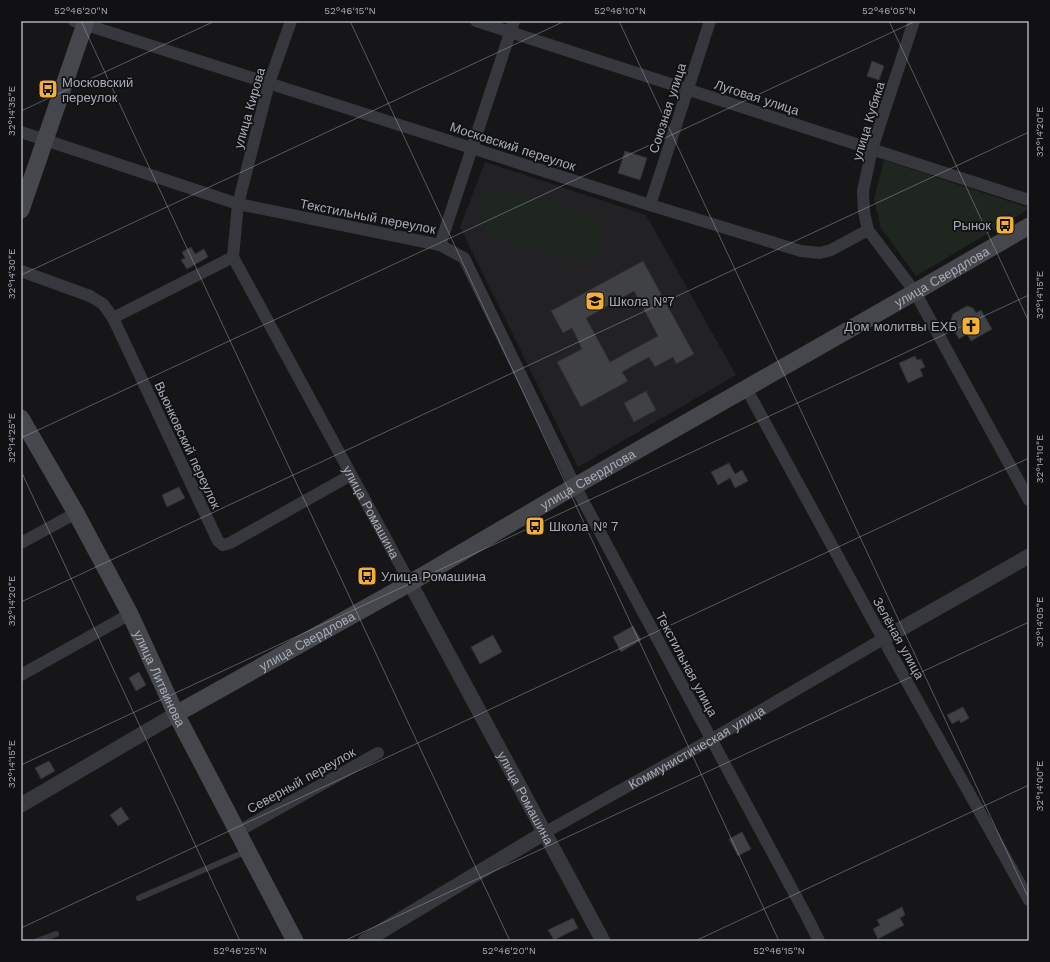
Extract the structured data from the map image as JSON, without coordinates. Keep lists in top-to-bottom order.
{
  "streets": {
    "main road": ["улица Свердлова", "улица Литвинова"],
    "street": [
      "Луговая улица",
      "улица Кирова",
      "Союзная улица",
      "улица Кубяка",
      "Московский переулок",
      "Текстильный переулок",
      "Вьюнковский переулок",
      "улица Ромашина",
      "Зелёная улица",
      "Текстильная улица",
      "Коммунистическая улица",
      "Северный переулок"
    ]
  },
  "crossings": [
    ["Луговая улица", "Союзная улица"],
    ["Луговая улица", "улица Кубяка"],
    ["улица Кирова", "Московский переулок"],
    ["улица Кирова", "Текстильный переулок"],
    ["Союзная улица", "Московский переулок"],
    ["улица Кубяка", "Московский переулок"],
    ["Текстильный переулок", "улица Свердлова"],
    ["Текстильный переулок", "Текстильная улица"],
    ["улица Свердлова", "улица Ромашина"],
    ["улица Свердлова", "Зелёная улица"],
    ["улица Свердлова", "Текстильная улица"],
    ["улица Свердлова", "улица Литвинова"],
    ["Вьюнковский переулок", "улица Ромашина"],
    ["улица Ромашина", "Коммунистическая улица"],
    ["Зелёная улица", "Коммунистическая улица"],
    ["Текстильная улица", "Коммунистическая улица"],
    ["улица Литвинова", "Северный переулок"]
  ],
  "places": {
    "bus stop": [
      "Московский переулок",
      "Рынок",
      "Школа № 7",
      "Улица Ромашина"
    ],
    "school or university": ["Школа №7"],
    "church": ["Дом молитвы ЕХБ"]
  },
  "coordinates": [
    "52°46'20\"N",
    "52°46'15\"N",
    "52°46'10\"N",
    "52°46'05\"N",
    "32°14'35\"E",
    "32°14'20\"E",
    "32°14'30\"E",
    "32°14'15\"E",
    "32°14'25\"E",
    "32°14'10\"E",
    "32°14'05\"E",
    "32°14'00\"E",
    "52°46'25\"N"
  ]
}
